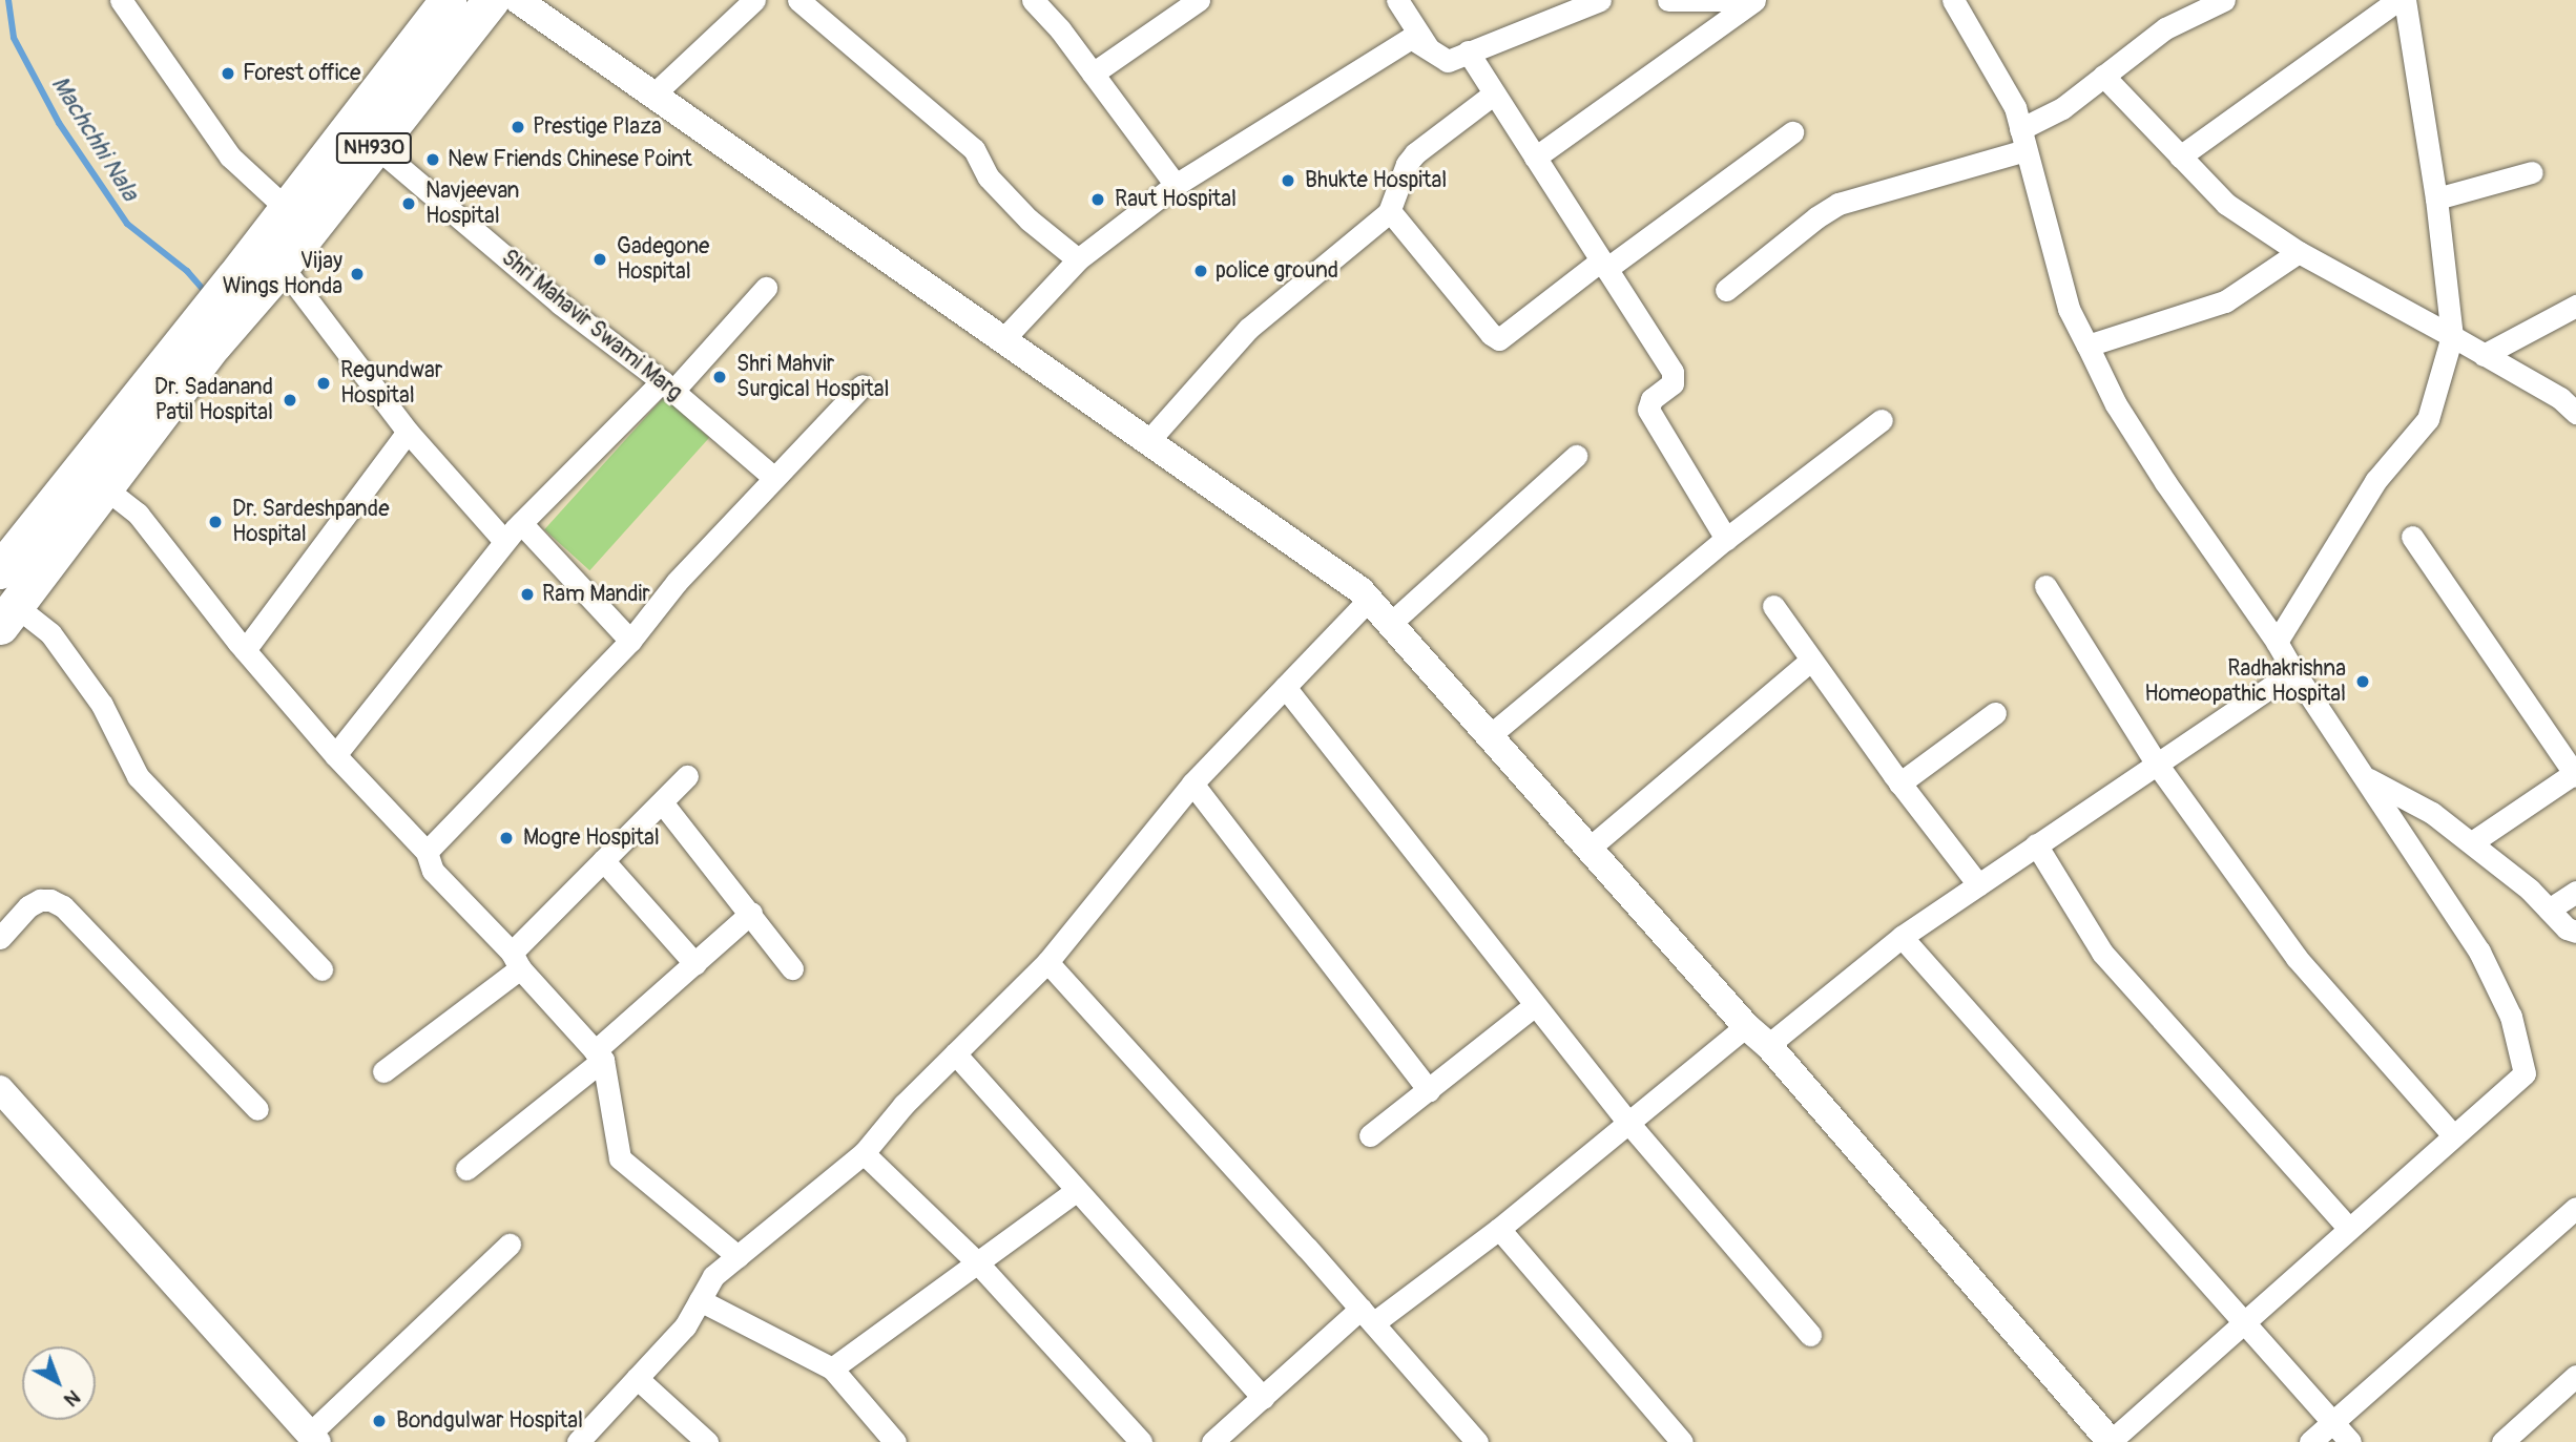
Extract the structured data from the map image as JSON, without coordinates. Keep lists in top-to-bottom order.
{
  "streets": {
    "highway": ["NH930"],
    "street": ["Shri Mahavir Swami Marg"]
  },
  "crossings": [
    ["NH930", "Shri Mahavir Swami Marg"]
  ],
  "water": ["Machchhi Nala"],
  "places": [
    "Forest office",
    "Prestige Plaza",
    "New Friends Chinese Point",
    "Bhukte Hospital",
    "Raut Hospital",
    "Navjeevan Hospital",
    "Gadegone Hospital",
    "police ground",
    "Vijay Wings Honda",
    "Shri Mahvir Surgical Hospital",
    "Regundwar Hospital",
    "Dr. Sadanand Patil Hospital",
    "Dr. Sardeshpande Hospital",
    "Ram Mandir",
    "Radhakrishna Homeopathic Hospital",
    "Mogre Hospital",
    "Bondgulwar Hospital"
  ],
  "north": "bottom right"
}
